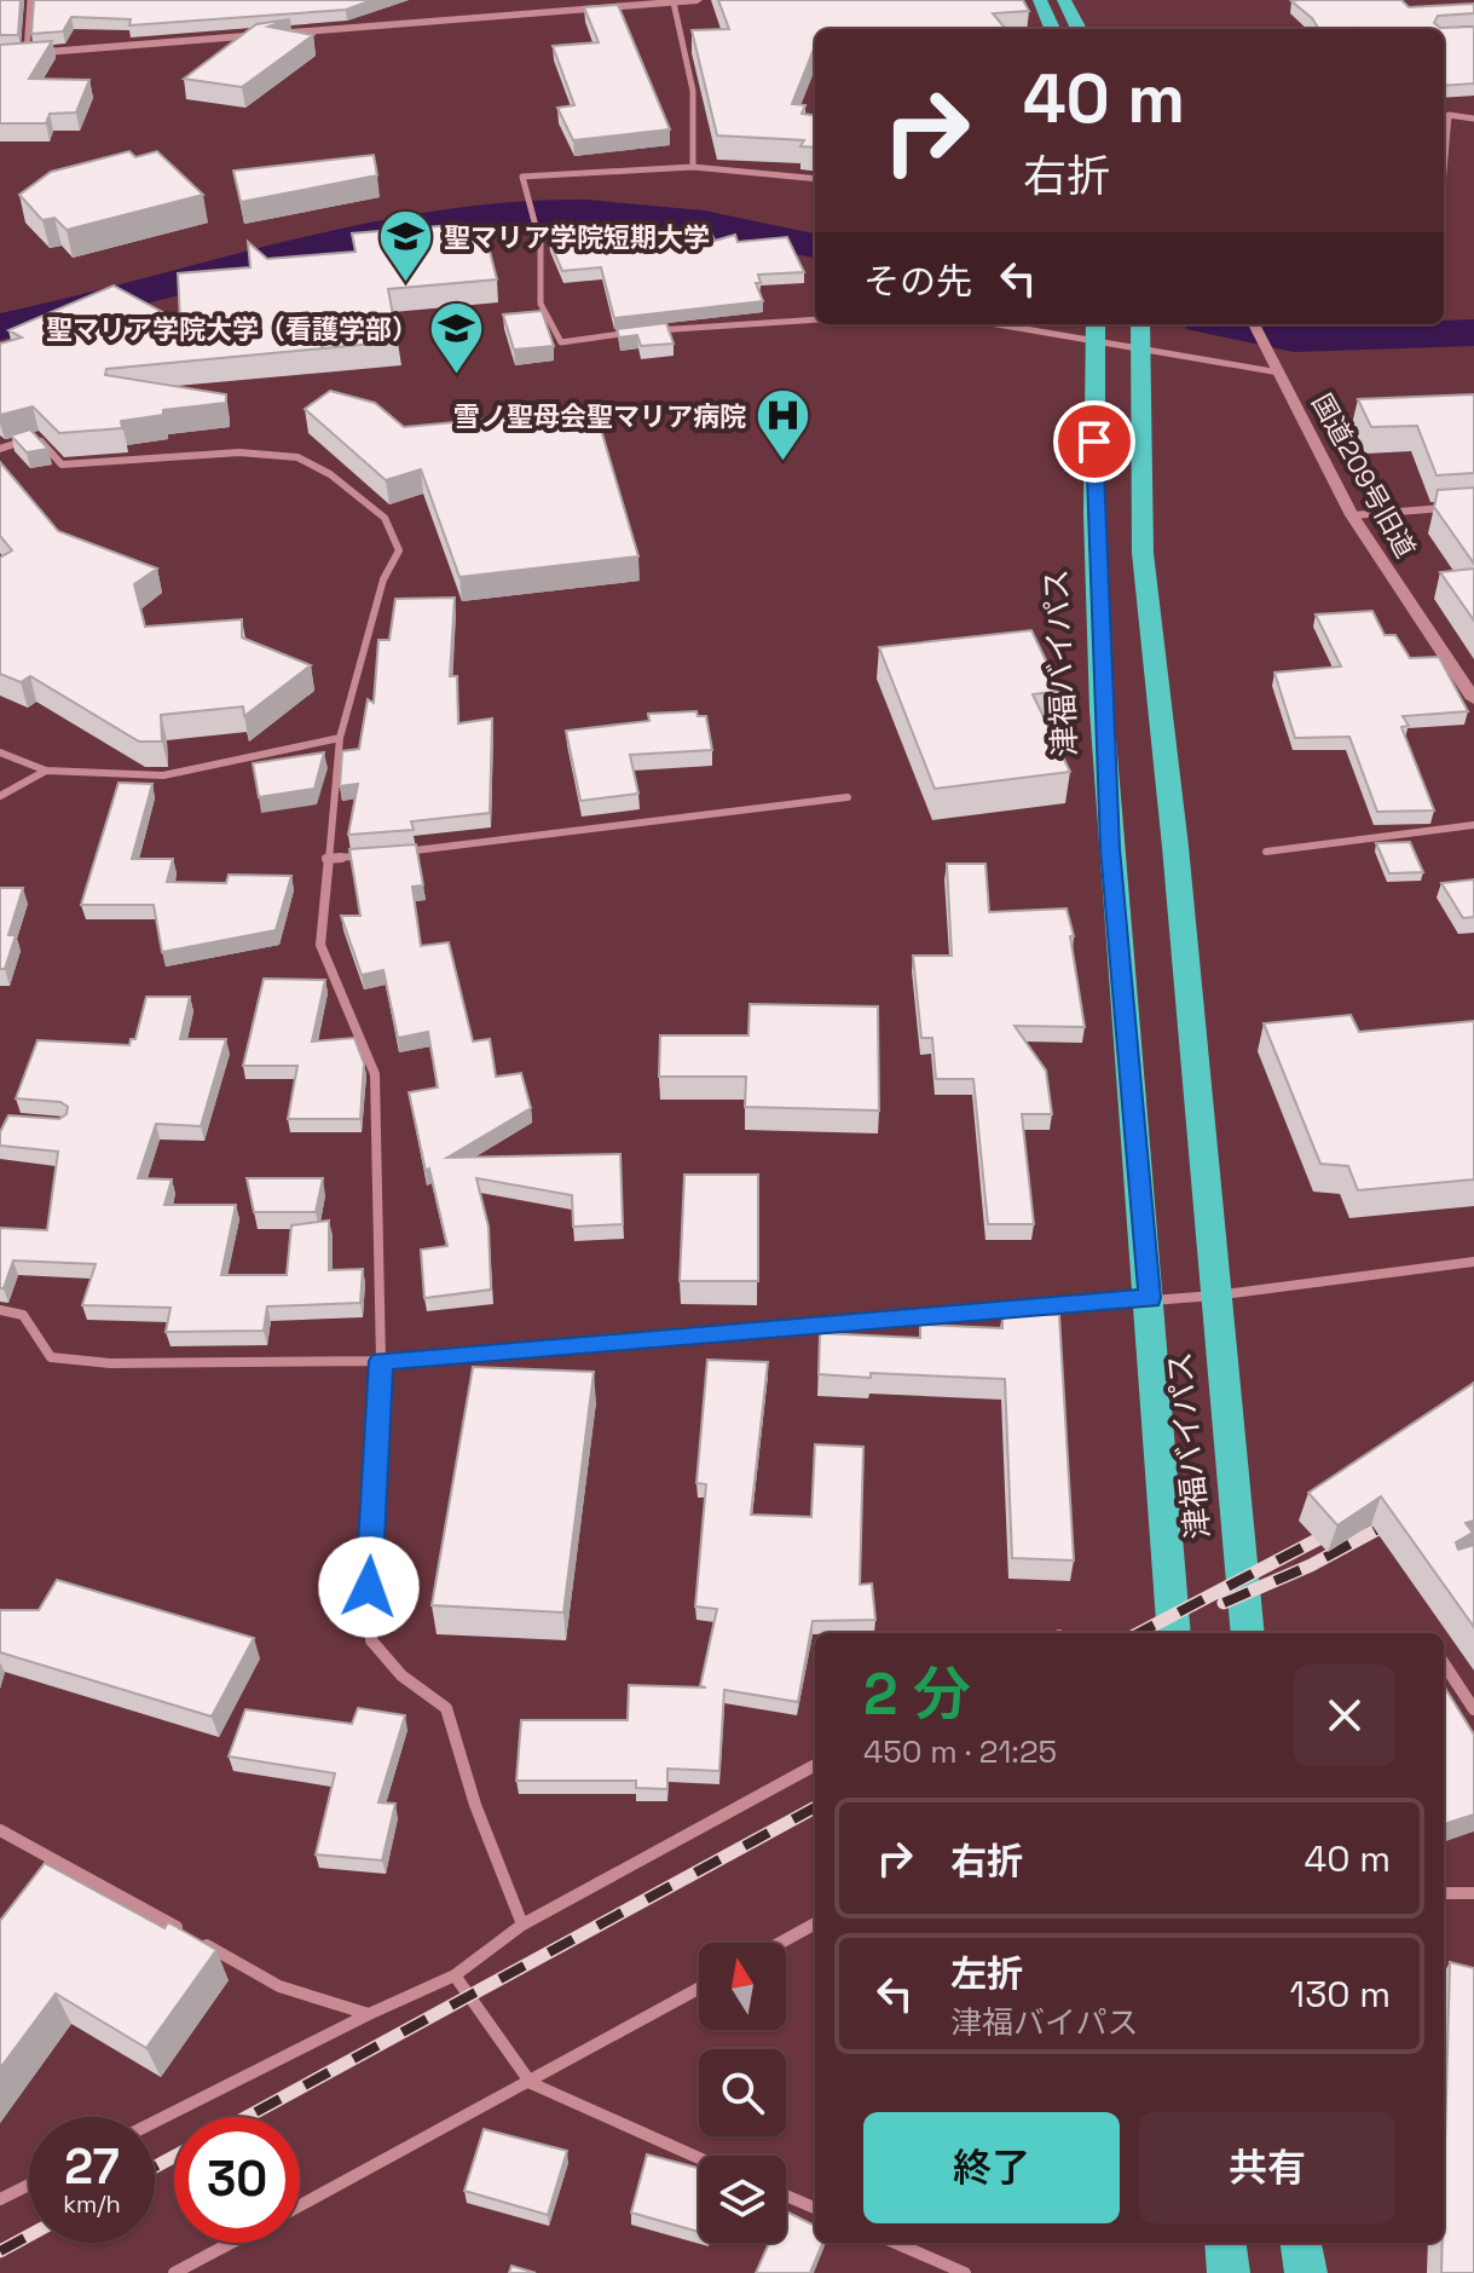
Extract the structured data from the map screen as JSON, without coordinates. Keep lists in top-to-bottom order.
{
  "streets": {
    "highway": ["津福バイパス"],
    "street": ["国道209号旧道"]
  },
  "places": {
    "school or university": ["聖マリア学院短期大学", "聖マリア学院大学（看護学部）"],
    "hospital": ["雪ノ聖母会聖マリア病院"]
  },
  "north": "top",
  "page": {
    "turn": ["40 m", "右折"],
    "then": "その先",
    "heading": ["2 分", "450 m · 21:25"],
    "list": [
      {
        "name": "右折",
        "value": "40 m"
      },
      {
        "name": "左折",
        "note": "津福バイパス",
        "value": "130 m"
      }
    ],
    "buttons": ["終了", "共有"],
    "speed": "27 km/h",
    "limit": "30"
  }
}
